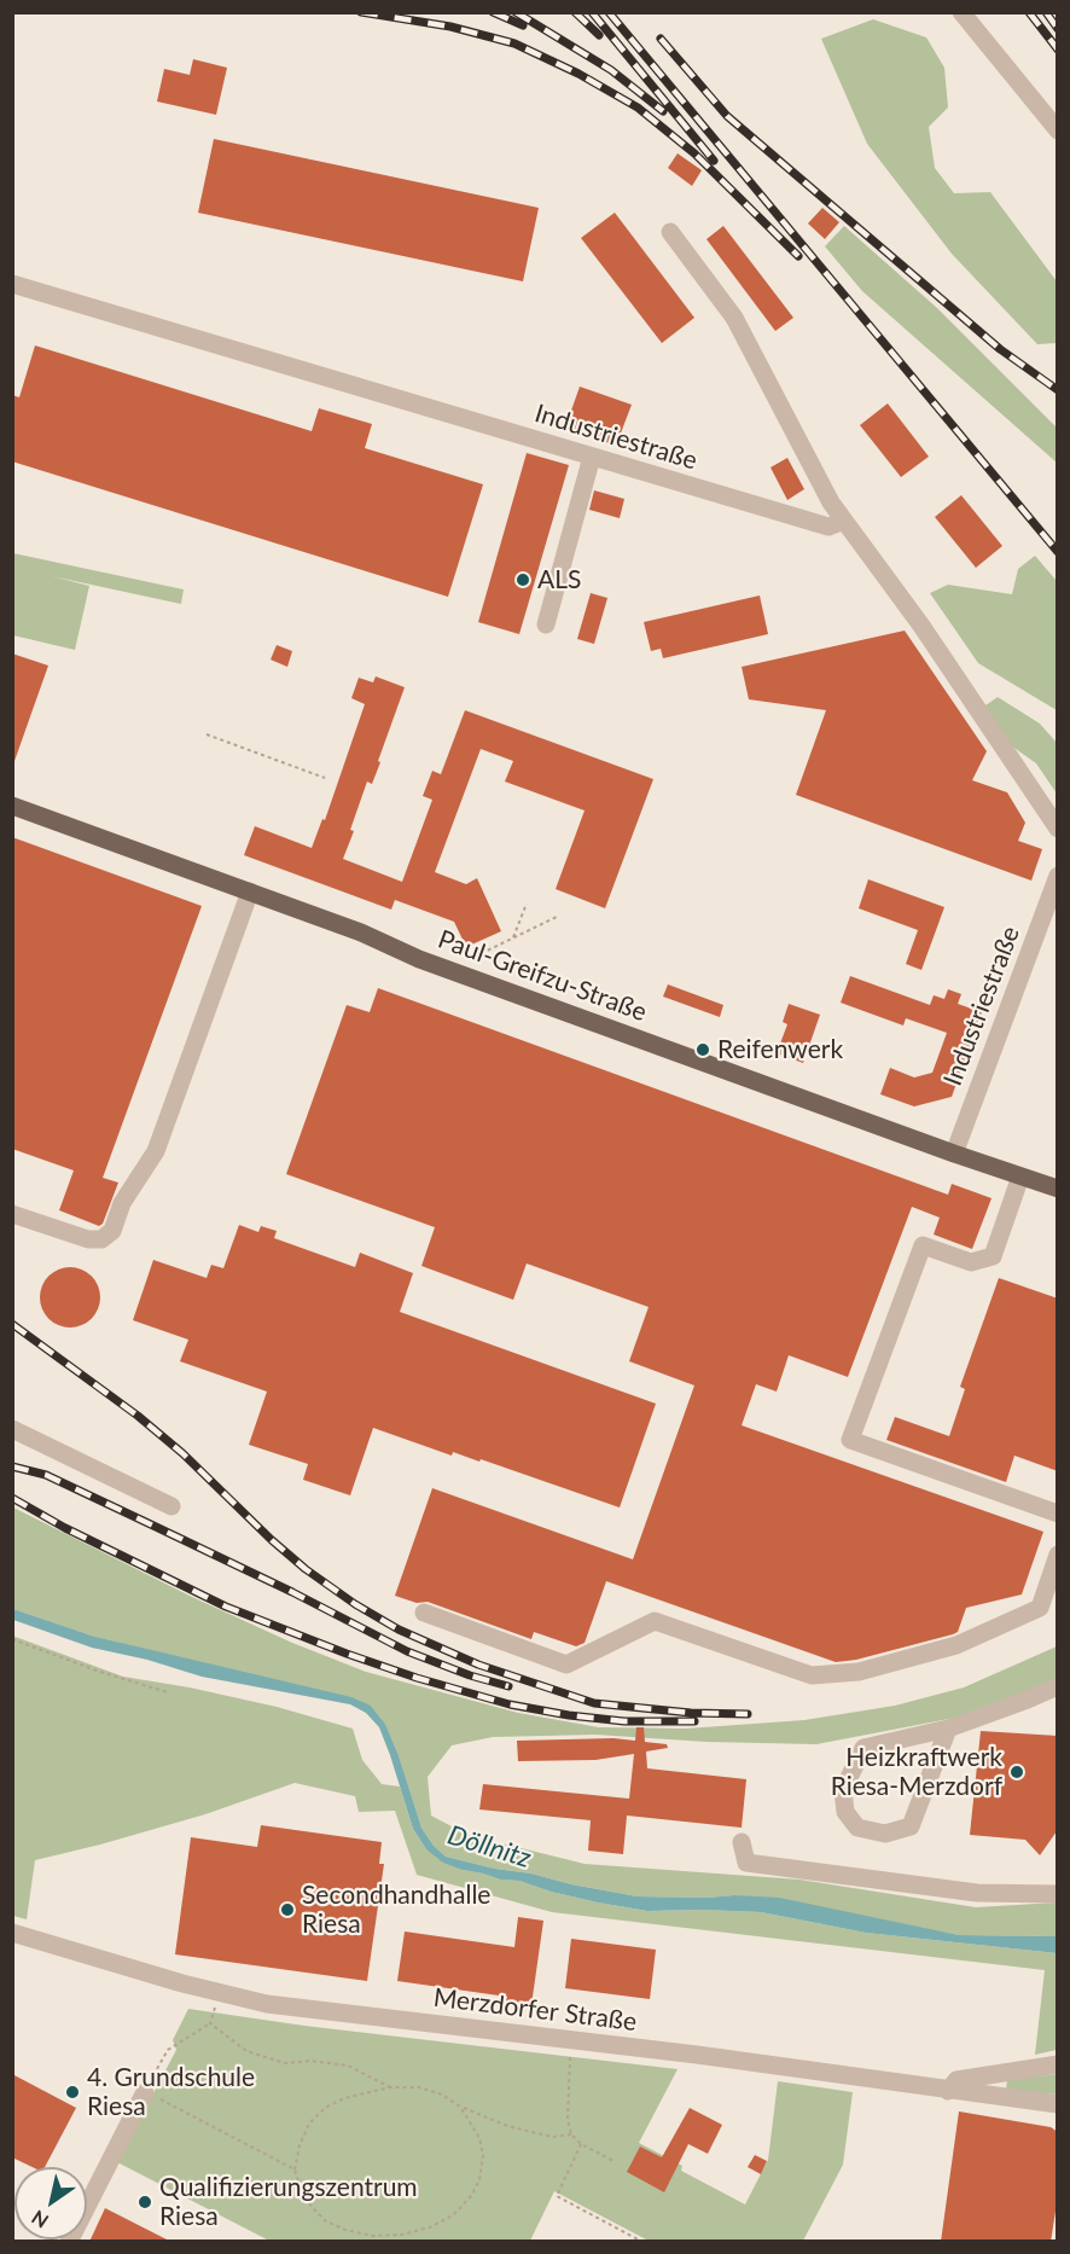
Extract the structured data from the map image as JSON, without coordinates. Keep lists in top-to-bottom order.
{
  "streets": {
    "main road": ["Paul-Greifzu-Straße"],
    "street": ["Industriestraße", "Merzdorfer Straße"]
  },
  "crossings": [
    ["Industriestraße", "Paul-Greifzu-Straße"]
  ],
  "water": ["Döllnitz"],
  "places": [
    "ALS",
    "Reifenwerk",
    "Heizkraftwerk Riesa-Merzdorf",
    "Secondhandhalle Riesa",
    "4. Grundschule Riesa",
    "Qualifizierungszentrum Riesa"
  ],
  "north": "bottom left"
}
